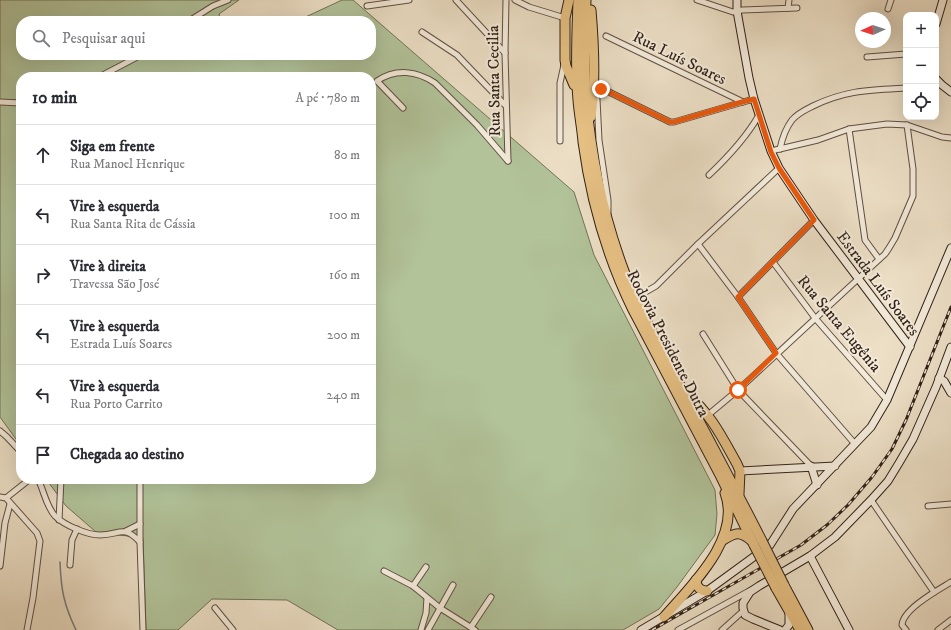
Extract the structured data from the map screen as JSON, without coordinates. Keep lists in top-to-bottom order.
{
  "streets": {
    "highway": ["Rodovia Presidente Dutra"],
    "main road": ["Estrada Luís Soares"],
    "street": ["Rua Luís Soares", "Rua Santa Cecilia", "Rua Santa Eugênia"]
  },
  "crossings": [
    ["Estrada Luís Soares", "Rua Santa Eugênia"]
  ],
  "north": "left",
  "page": {
    "map_buttons": ["+", "−"],
    "search": "Pesquisar aqui",
    "heading": ["10 min", "A pé · 780 m"],
    "list": [
      ["Siga em frente", "Rua Manoel Henrique", "80 m"],
      ["Vire à esquerda", "Rua Santa Rita de Cássia", "100 m"],
      ["Vire à direita", "Travessa São José", "160 m"],
      ["Vire à esquerda", "Estrada Luís Soares", "200 m"],
      ["Vire à esquerda", "Rua Porto Carrito", "240 m"],
      "Chegada ao destino"
    ]
  }
}
